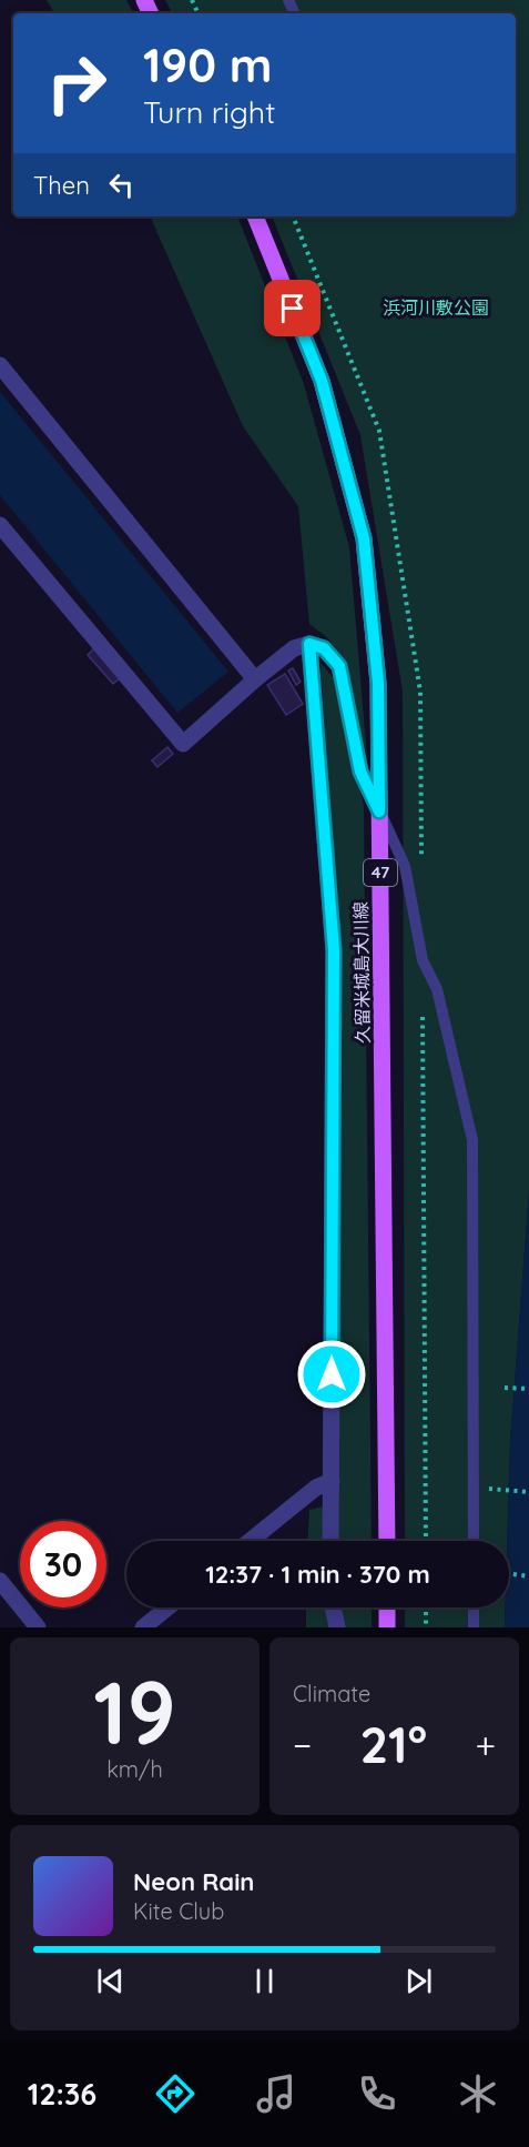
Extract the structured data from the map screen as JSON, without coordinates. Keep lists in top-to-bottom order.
{
  "streets": {
    "main road": ["47", "久留米城島大川線"]
  },
  "parks": ["浜河川敷公園"],
  "page": {
    "turn": ["190 m", "Turn right"],
    "then": "Then",
    "limit": "30",
    "trip": "12:37 · 1 min · 370 m",
    "tile": [
      ["19", "km/h"],
      "Climate"
    ],
    "heat": ["−", "21°", "+"],
    "song": ["Neon Rain", "Kite Club"],
    "tabs": "12:36"
  }
}
